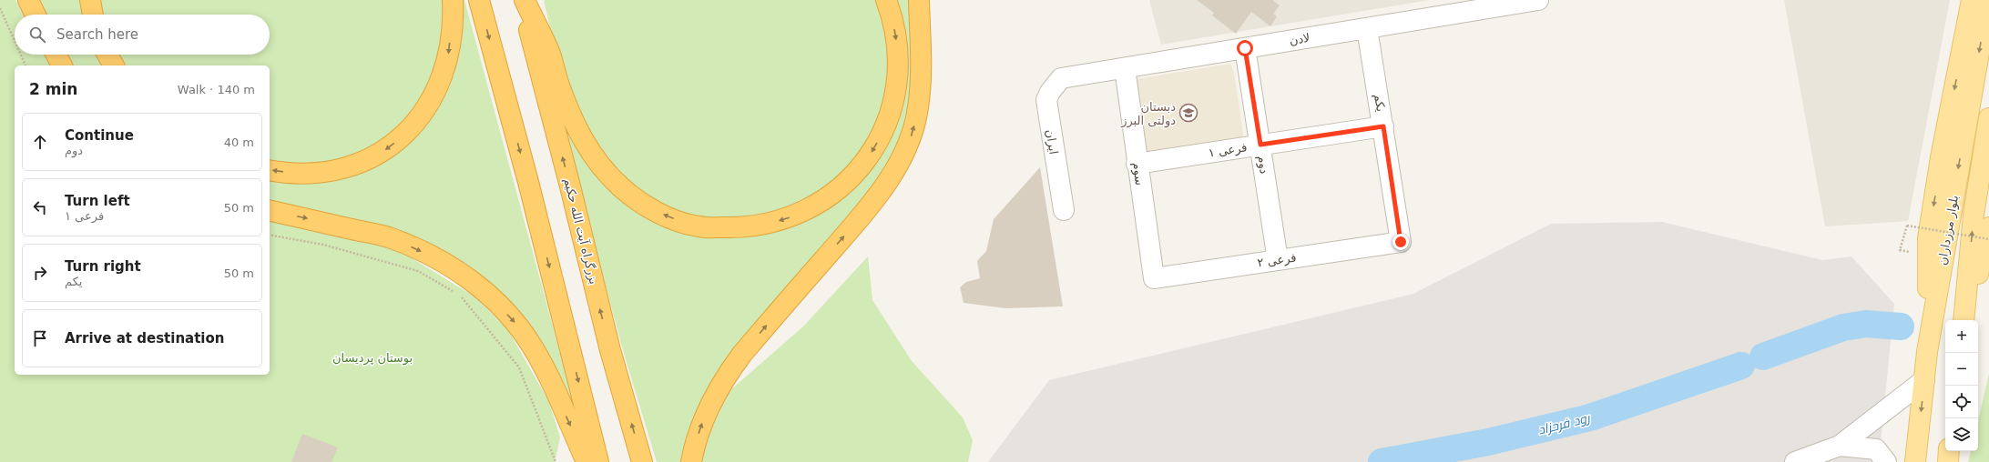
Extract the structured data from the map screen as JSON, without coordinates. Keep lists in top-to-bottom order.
{
  "streets": {
    "highway": ["بزرگراه آیت الله حکیم"],
    "main road": ["بلوار مرزداران"],
    "street": [
      "لادن",
      "یکم",
      "ایران",
      "فرعی ۱",
      "دوم",
      "سوم",
      "فرعی ۲"
    ]
  },
  "crossings": [
    ["لادن", "یکم"],
    ["لادن", "ایران"],
    ["لادن", "دوم"],
    ["لادن", "سوم"],
    ["یکم", "فرعی ۱"],
    ["یکم", "فرعی ۲"],
    ["فرعی ۱", "دوم"],
    ["فرعی ۱", "سوم"],
    ["دوم", "فرعی ۲"],
    ["سوم", "فرعی ۲"]
  ],
  "water": ["رود فرحزاد"],
  "parks": ["بوستان پردیسان"],
  "places": {
    "school or university": ["دبستان دولتی البرز"]
  },
  "page": {
    "search": "Search here",
    "heading": ["2 min", "Walk · 140 m"],
    "list": [
      ["Continue", "دوم", "40 m"],
      ["Turn left", "فرعی ۱", "50 m"],
      ["Turn right", "یکم", "50 m"],
      "Arrive at destination"
    ],
    "map_buttons": ["+", "−"]
  }
}
